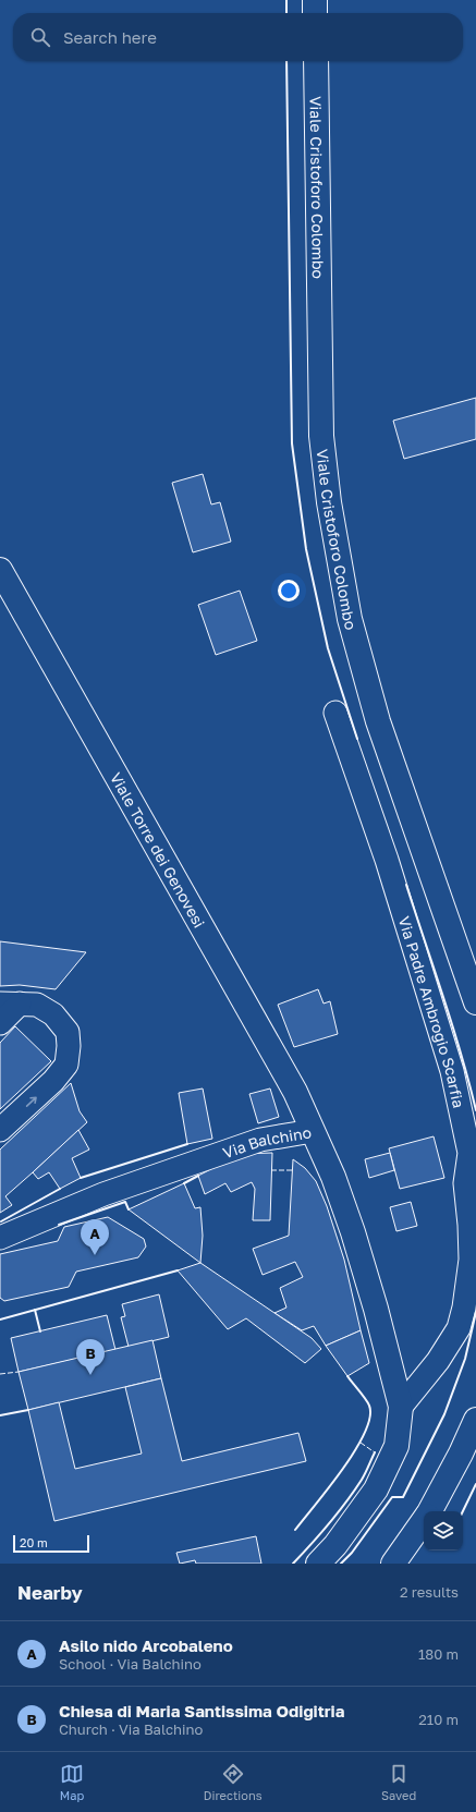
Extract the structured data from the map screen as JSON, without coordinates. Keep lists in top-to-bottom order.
{
  "streets": {
    "main road": ["Viale Cristoforo Colombo", "Viale Torre dei Genovesi", "Via Balchino"],
    "street": ["Via Padre Ambrogio Scarfia"]
  },
  "crossings": [
    ["Viale Torre dei Genovesi", "Via Balchino"],
    ["Via Padre Ambrogio Scarfia", "Via Balchino"]
  ],
  "scale_bar": "20 m",
  "page": {
    "search": "Search here",
    "pins": ["A", "B"],
    "scale": "20 m",
    "heading": ["Nearby", "2 results"],
    "list": [
      {
        "mark": "A",
        "name": "Asilo nido Arcobaleno",
        "note": "School · Via Balchino",
        "value": "180 m"
      },
      {
        "mark": "B",
        "name": "Chiesa di Maria Santissima Odigitria",
        "note": "Church · Via Balchino",
        "value": "210 m"
      }
    ],
    "nav": ["Map", "Directions", "Saved"]
  }
}
